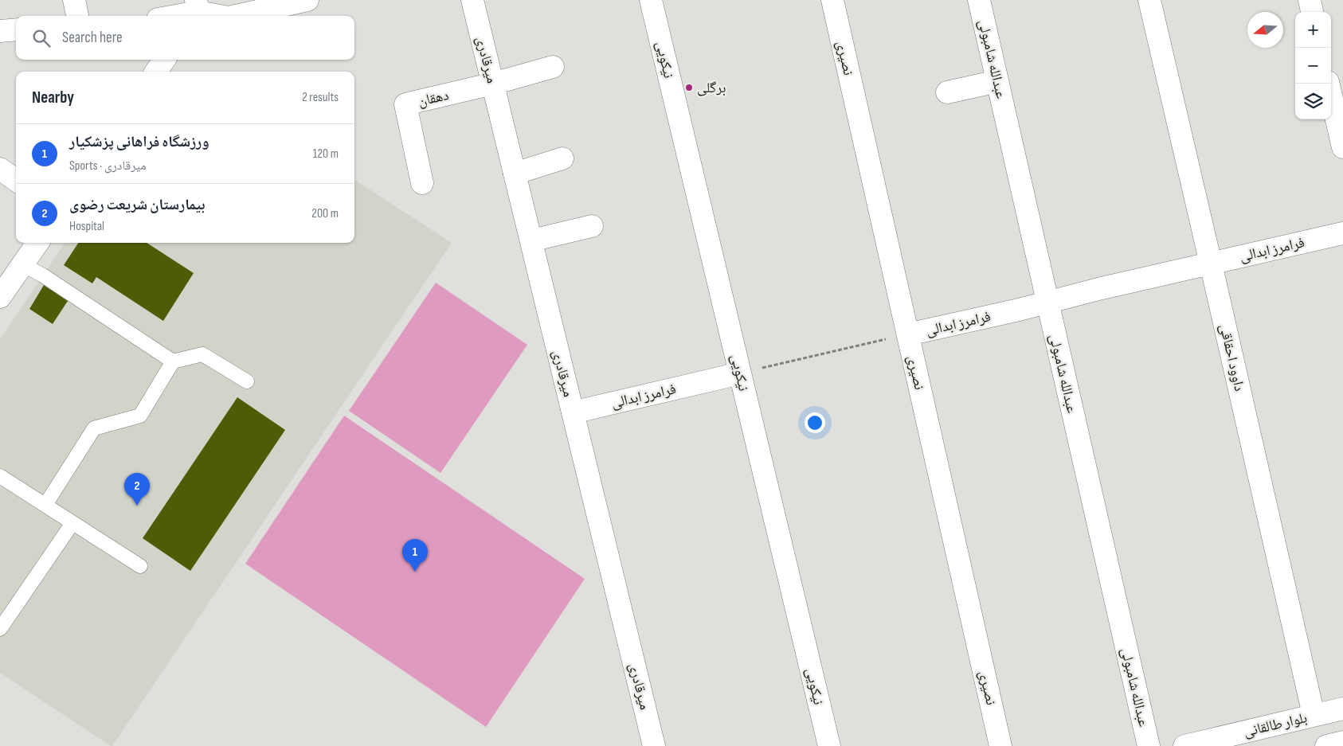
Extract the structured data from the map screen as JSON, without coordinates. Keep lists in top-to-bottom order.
{
  "streets": {
    "street": [
      "نصیری",
      "عبدالله شامبولی",
      "میرقادری",
      "نیکویی",
      "دهقان",
      "فرامرز ابدالی",
      "داوود احقاقی",
      "بلوار طالقانی"
    ]
  },
  "crossings": [
    ["نصیری", "فرامرز ابدالی"],
    ["عبدالله شامبولی", "فرامرز ابدالی"],
    ["میرقادری", "دهقان"],
    ["میرقادری", "فرامرز ابدالی"],
    ["نیکویی", "فرامرز ابدالی"],
    ["فرامرز ابدالی", "داوود احقاقی"],
    ["داوود احقاقی", "بلوار طالقانی"]
  ],
  "places": ["برگلی"],
  "north": "left",
  "page": {
    "map_buttons": ["+", "−"],
    "search": "Search here",
    "heading": ["Nearby", "2 results"],
    "list": [
      {
        "mark": "1",
        "name": "ورزشگاه فراهانی پزشکیار",
        "note": "Sports · میرقادری",
        "value": "120 m"
      },
      {
        "mark": "2",
        "name": "بیمارستان شریعت رضوی",
        "note": "Hospital",
        "value": "200 m"
      }
    ],
    "pins": ["2", "1"]
  }
}
